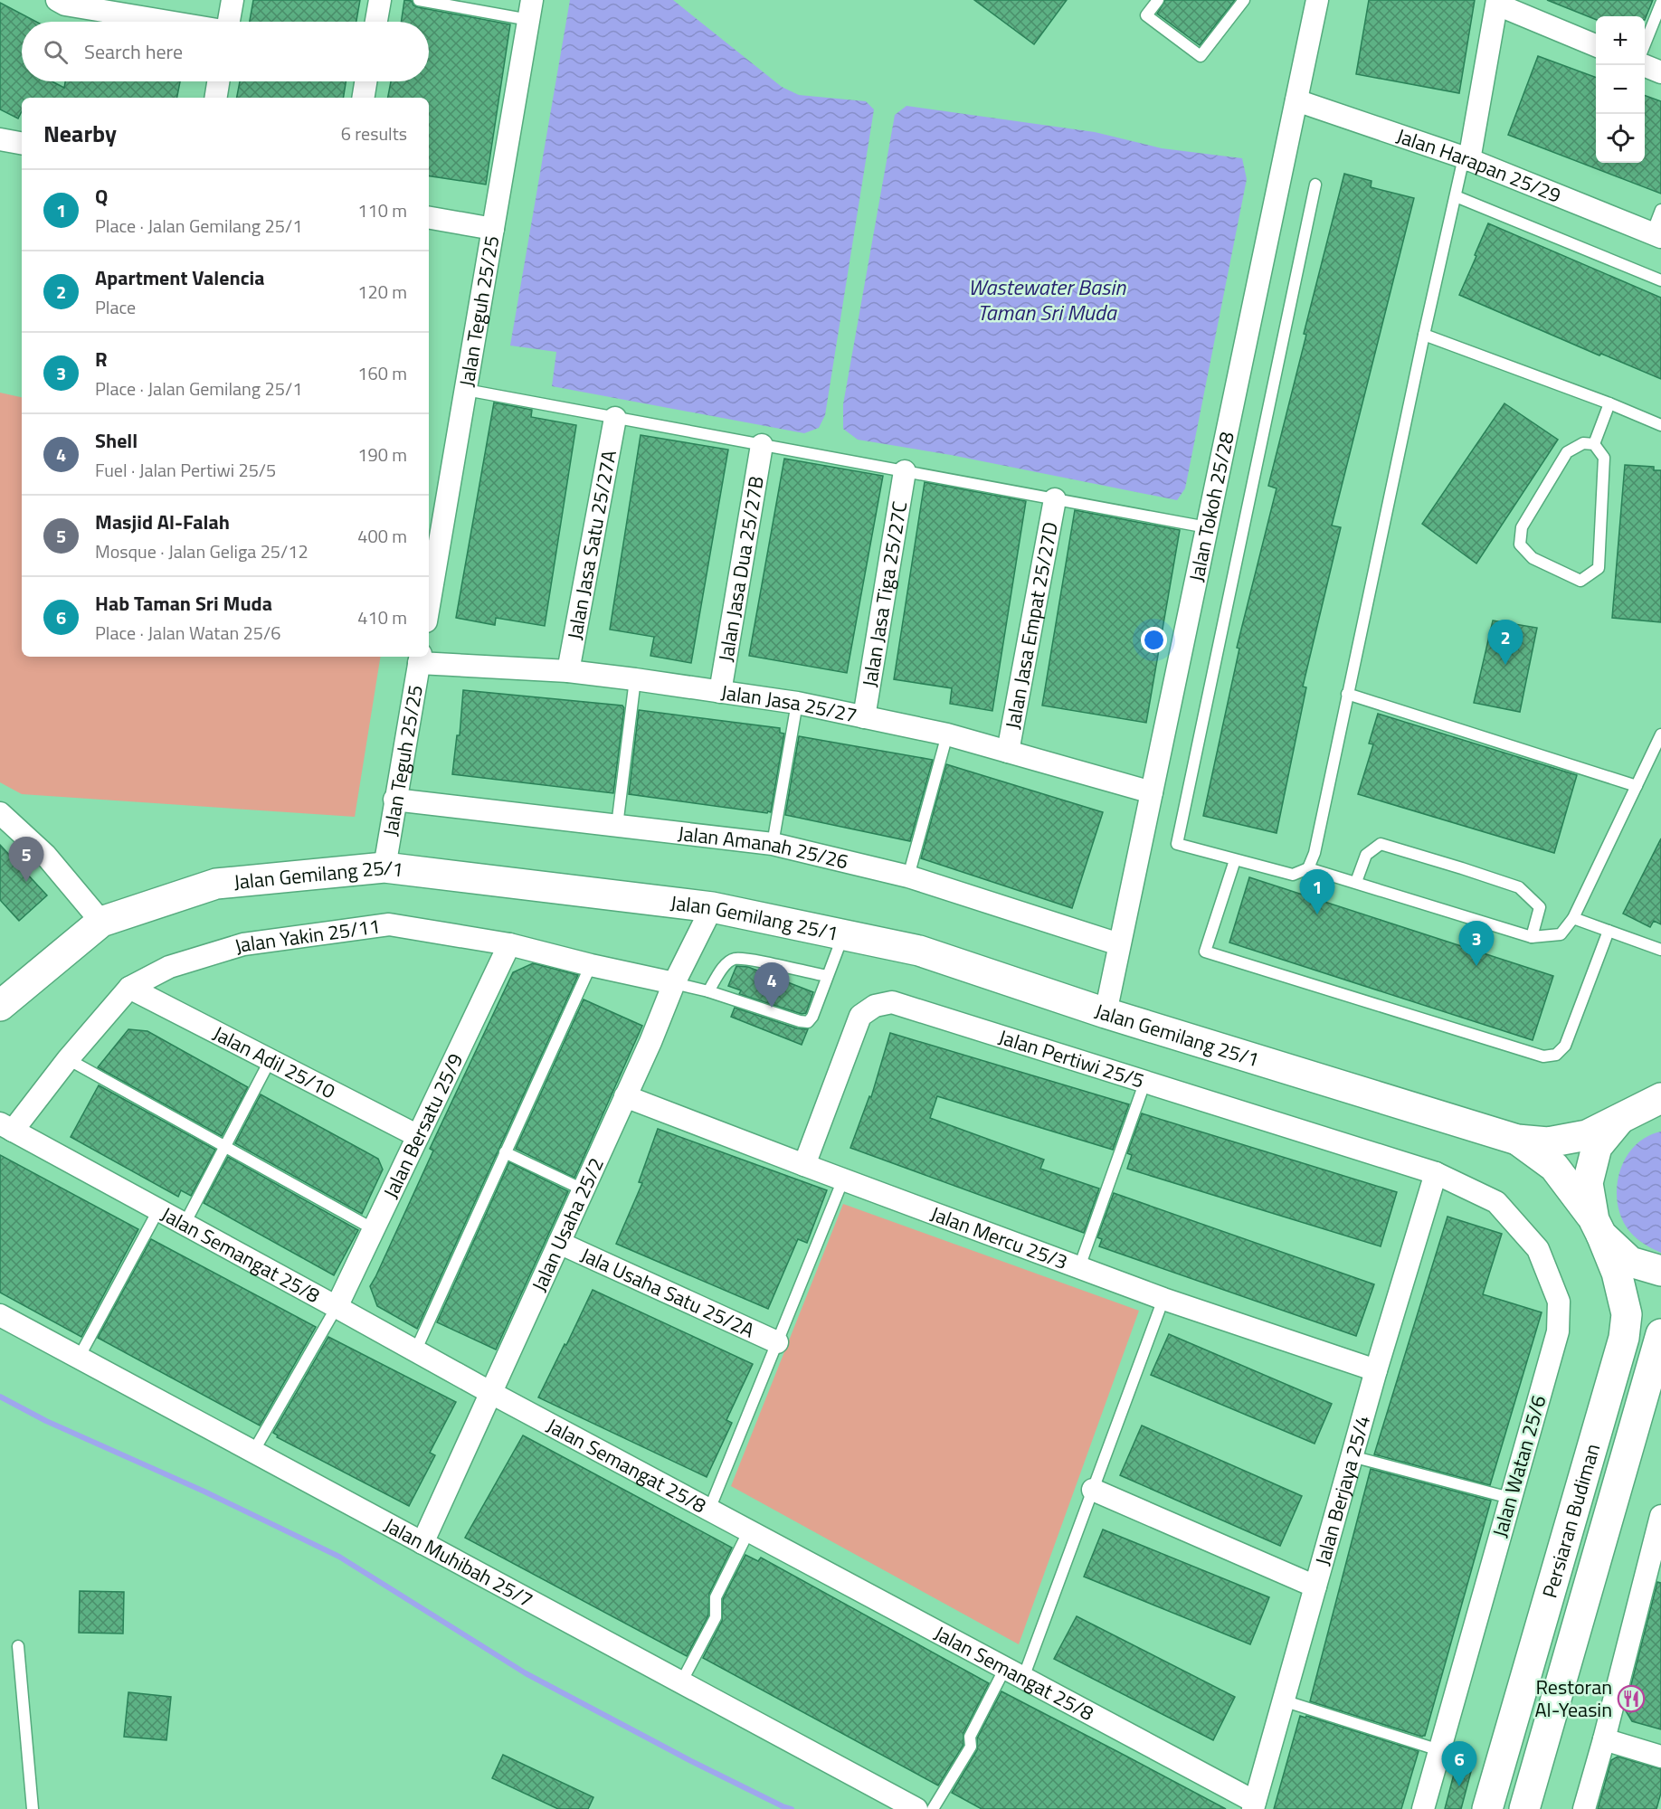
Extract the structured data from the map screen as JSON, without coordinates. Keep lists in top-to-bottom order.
{
  "streets": {
    "street": [
      "Jalan Harapan 25/29",
      "Jalan Teguh 25/25",
      "Jalan Tokoh 25/28",
      "Jalan Jasa Satu 25/27A",
      "Jalan Jasa Dua 25/27B",
      "Jalan Jasa Tiga 25/27C",
      "Jalan Jasa Empat 25/27D",
      "Jalan Jasa 25/27",
      "Jalan Amanah 25/26",
      "Jalan Gemilang 25/1",
      "Jalan Yakin 25/11",
      "Jalan Pertiwi 25/5",
      "Jalan Adil 25/10",
      "Jalan Bersatu 25/9",
      "Jalan Usaha 25/2",
      "Jalan Mercu 25/3",
      "Jalan Semangat 25/8",
      "Jala Usaha Satu 25/2A",
      "Jalan Watan 25/6",
      "Jalan Berjaya 25/4",
      "Persiaran Budiman",
      "Jalan Muhibah 25/7"
    ]
  },
  "crossings": [
    ["Jalan Harapan 25/29", "Jalan Tokoh 25/28"],
    ["Jalan Teguh 25/25", "Jalan Jasa 25/27"],
    ["Jalan Teguh 25/25", "Jalan Amanah 25/26"],
    ["Jalan Teguh 25/25", "Jalan Gemilang 25/1"],
    ["Jalan Tokoh 25/28", "Jalan Jasa 25/27"],
    ["Jalan Tokoh 25/28", "Jalan Amanah 25/26"],
    ["Jalan Tokoh 25/28", "Jalan Gemilang 25/1"],
    ["Jalan Jasa Satu 25/27A", "Jalan Jasa 25/27"],
    ["Jalan Jasa Dua 25/27B", "Jalan Jasa 25/27"],
    ["Jalan Jasa Tiga 25/27C", "Jalan Jasa 25/27"],
    ["Jalan Jasa Empat 25/27D", "Jalan Jasa 25/27"],
    ["Jalan Gemilang 25/1", "Jalan Usaha 25/2"],
    ["Jalan Gemilang 25/1", "Persiaran Budiman"],
    ["Jalan Yakin 25/11", "Jalan Adil 25/10"],
    ["Jalan Yakin 25/11", "Jalan Bersatu 25/9"],
    ["Jalan Yakin 25/11", "Jalan Usaha 25/2"],
    ["Jalan Yakin 25/11", "Jalan Semangat 25/8"],
    ["Jalan Pertiwi 25/5", "Jalan Mercu 25/3"],
    ["Jalan Pertiwi 25/5", "Jalan Watan 25/6"],
    ["Jalan Pertiwi 25/5", "Jalan Berjaya 25/4"],
    ["Jalan Adil 25/10", "Jalan Bersatu 25/9"],
    ["Jalan Bersatu 25/9", "Jalan Semangat 25/8"],
    ["Jalan Usaha 25/2", "Jalan Mercu 25/3"],
    ["Jalan Usaha 25/2", "Jalan Semangat 25/8"],
    ["Jalan Usaha 25/2", "Jala Usaha Satu 25/2A"],
    ["Jalan Usaha 25/2", "Jalan Muhibah 25/7"],
    ["Jalan Mercu 25/3", "Jalan Berjaya 25/4"],
    ["Jalan Semangat 25/8", "Jalan Berjaya 25/4"],
    ["Jalan Watan 25/6", "Jalan Berjaya 25/4"]
  ],
  "water": ["Wastewater Basin Taman Sri Muda"],
  "places": {
    "restaurant": ["Restoran Al-Yeasin"]
  },
  "page": {
    "map_buttons": ["+", "−"],
    "search": "Search here",
    "heading": ["Nearby", "6 results"],
    "list": [
      {
        "mark": "1",
        "name": "Q",
        "note": "Place · Jalan Gemilang 25/1",
        "value": "110 m"
      },
      {
        "mark": "2",
        "name": "Apartment Valencia",
        "note": "Place",
        "value": "120 m"
      },
      {
        "mark": "3",
        "name": "R",
        "note": "Place · Jalan Gemilang 25/1",
        "value": "160 m"
      },
      {
        "mark": "4",
        "name": "Shell",
        "note": "Fuel · Jalan Pertiwi 25/5",
        "value": "190 m"
      },
      {
        "mark": "5",
        "name": "Masjid Al-Falah",
        "note": "Mosque · Jalan Geliga 25/12",
        "value": "400 m"
      },
      {
        "mark": "6",
        "name": "Hab Taman Sri Muda",
        "note": "Place · Jalan Watan 25/6",
        "value": "410 m"
      }
    ],
    "pins": [
      "2",
      "5",
      "1",
      "3",
      "4",
      "6"
    ]
  }
}
